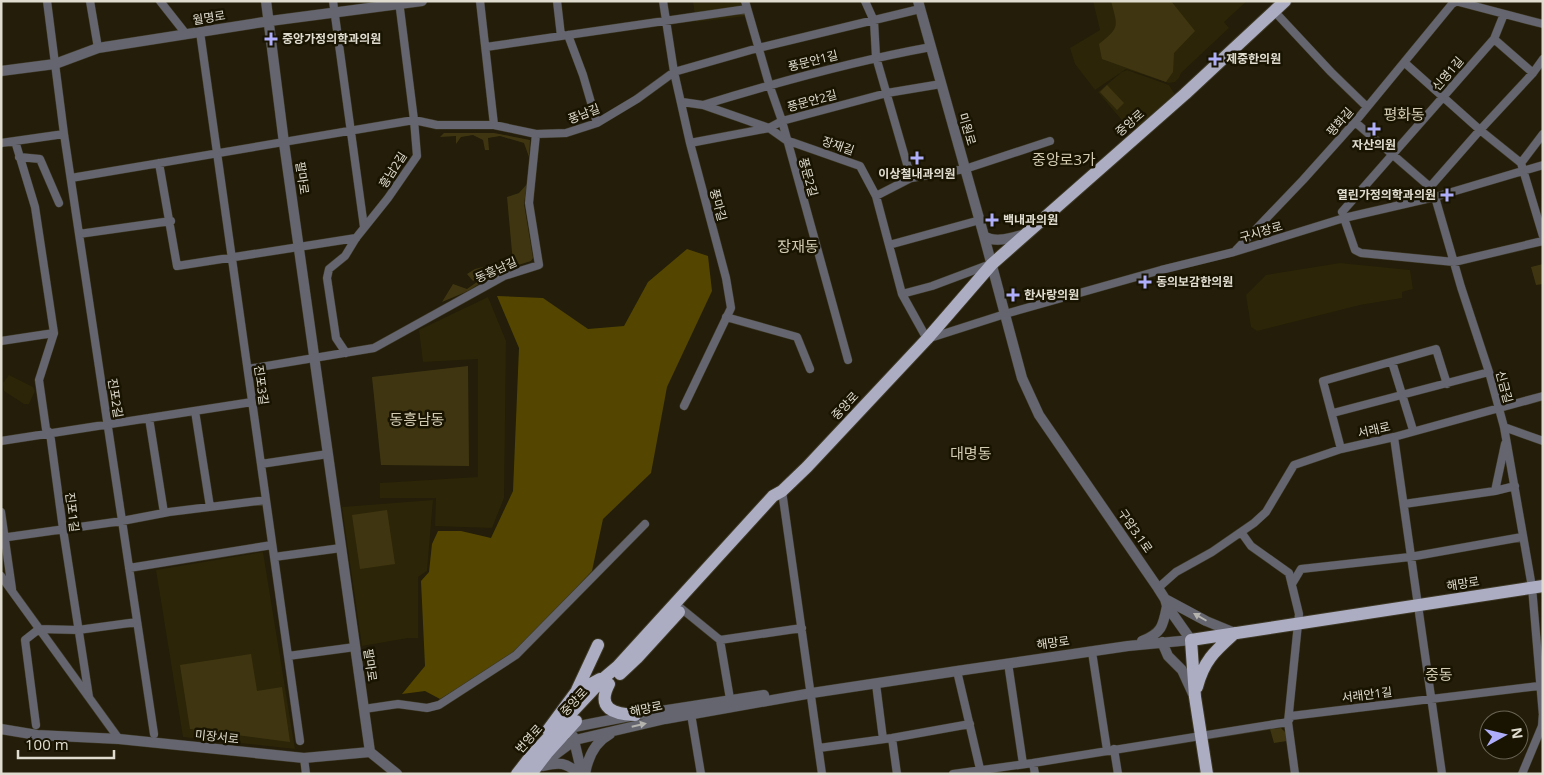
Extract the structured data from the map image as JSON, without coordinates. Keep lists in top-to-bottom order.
{
  "streets": {
    "main road": [
      "중앙로",
      "구암3.1로",
      "해망로",
      "번영로"
    ],
    "street": [
      "월명로",
      "풍문안1길",
      "신영1길",
      "풍문안2길",
      "풍남길",
      "평화길",
      "미원로",
      "장재길",
      "흥남2길",
      "풍문2길",
      "팔마로",
      "풍마길",
      "구시장로",
      "동흥남길",
      "진포3길",
      "신금길",
      "진포2길",
      "서래로",
      "진포1길",
      "서래안1길",
      "미장서로"
    ]
  },
  "crossings": [
    ["월명로", "흥남2길"],
    ["월명로", "팔마로"],
    ["월명로", "진포3길"],
    ["월명로", "진포2길"],
    ["풍문안1길", "미원로"],
    ["풍문안1길", "장재길"],
    ["풍문안1길", "풍문2길"],
    ["신영1길", "구시장로"],
    ["풍문안2길", "미원로"],
    ["풍문안2길", "장재길"],
    ["풍문안2길", "풍문2길"],
    ["풍문안2길", "풍마길"],
    ["풍남길", "미원로"],
    ["풍남길", "흥남2길"],
    ["풍남길", "풍문2길"],
    ["풍남길", "팔마로"],
    ["풍남길", "풍마길"],
    ["풍남길", "동흥남길"],
    ["풍남길", "진포3길"],
    ["풍남길", "진포2길"],
    ["평화길", "구시장로"],
    ["중앙로", "미원로"],
    ["중앙로", "장재길"],
    ["중앙로", "구시장로"],
    ["중앙로", "구암3.1로"],
    ["중앙로", "해망로"],
    ["중앙로", "번영로"],
    ["미원로", "구암3.1로"],
    ["장재길", "풍문2길"],
    ["장재길", "풍마길"],
    ["흥남2길", "동흥남길"],
    ["팔마로", "동흥남길"],
    ["팔마로", "미장서로"],
    ["구시장로", "신금길"],
    ["구시장로", "구암3.1로"],
    ["신금길", "서래로"],
    ["신금길", "해망로"],
    ["신금길", "서래안1길"],
    ["서래로", "구암3.1로"],
    ["구암3.1로", "해망로"],
    ["구암3.1로", "서래안1길"],
    ["해망로", "번영로"]
  ],
  "districts": [
    "평화동",
    "중앙로3가",
    "장재동",
    "동흥남동",
    "대명동",
    "중동"
  ],
  "places": {
    "health": [
      "중앙가정의학과의원",
      "제중한의원",
      "자산의원",
      "이상철내과의원",
      "열린가정의학과의원",
      "백내과의원",
      "동의보감한의원",
      "한사랑의원"
    ]
  },
  "scale_bar": "100 m",
  "north": "right"
}
